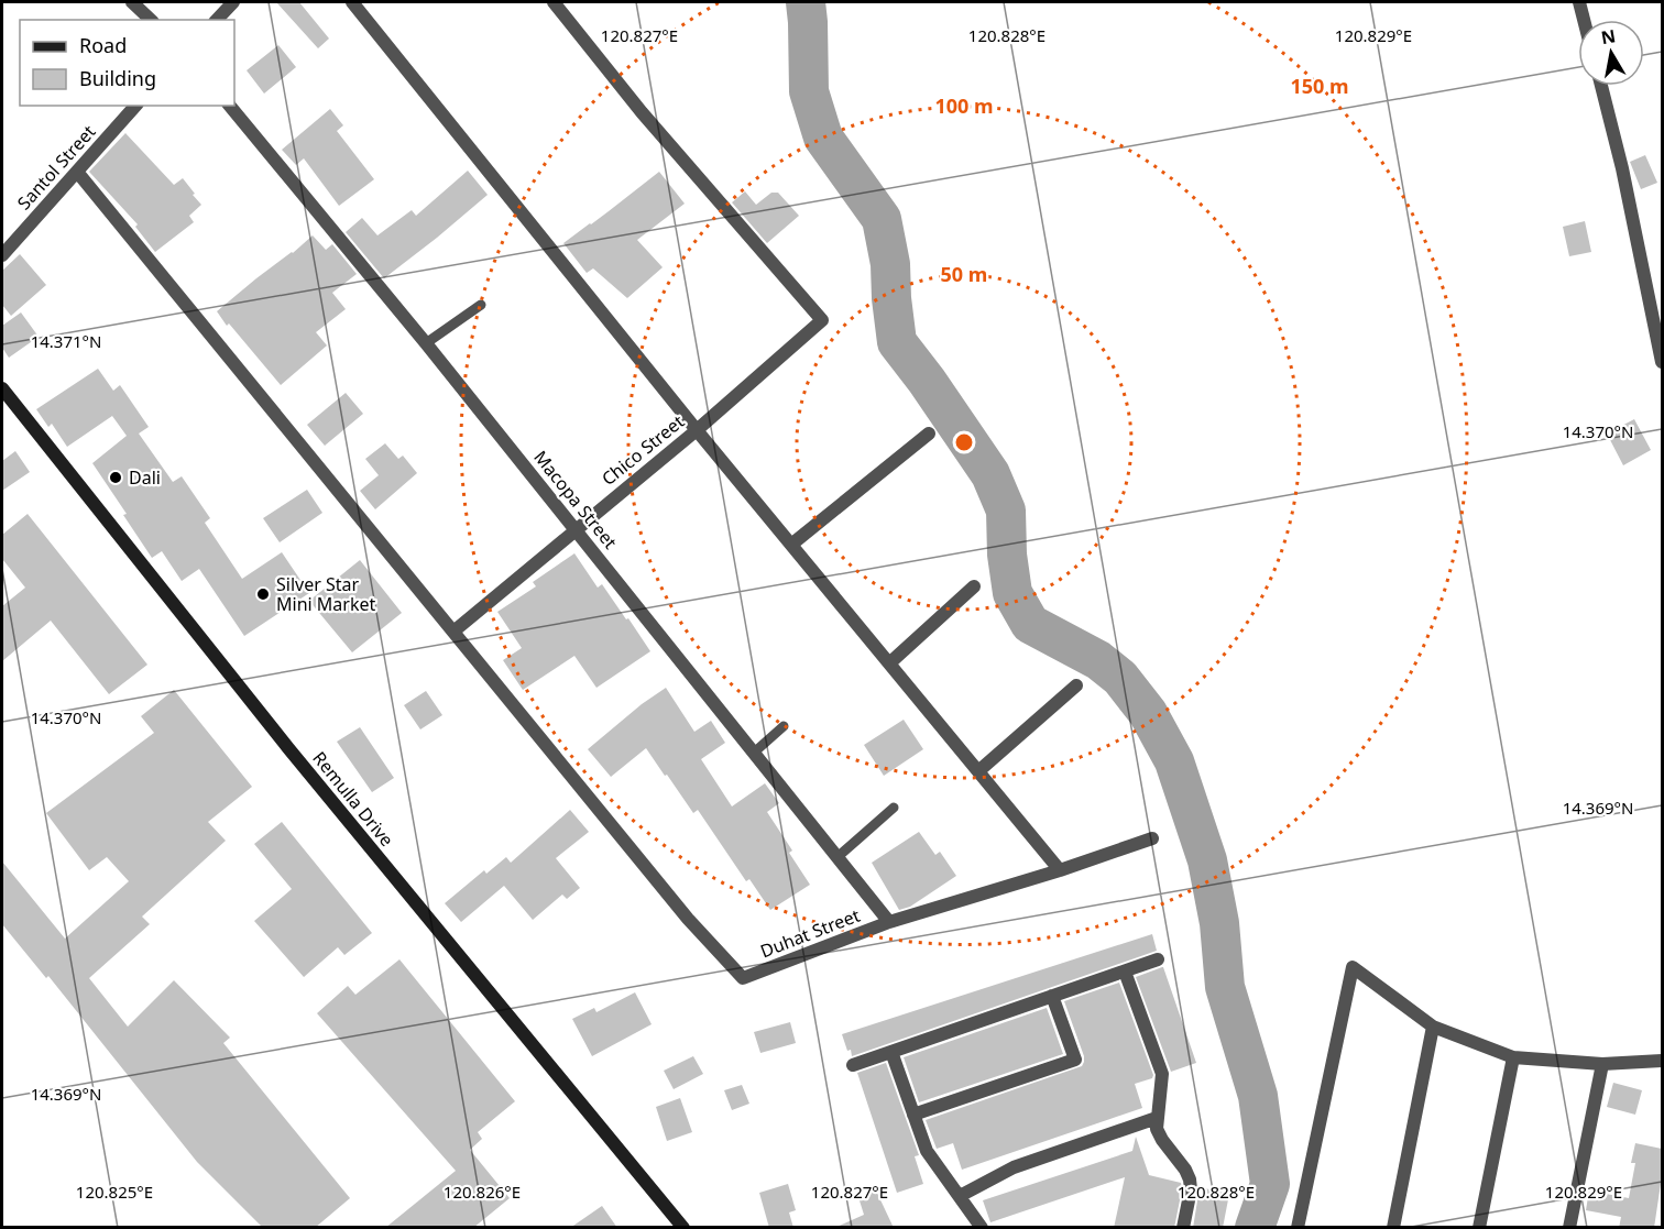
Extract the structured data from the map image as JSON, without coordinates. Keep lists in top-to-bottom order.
{
  "streets": {
    "main road": ["Remulla Drive"],
    "street": [
      "Santol Street",
      "Chico Street",
      "Macopa Street",
      "Duhat Street"
    ]
  },
  "crossings": [
    ["Chico Street", "Macopa Street"],
    ["Chico Street", "Duhat Street"],
    ["Macopa Street", "Duhat Street"]
  ],
  "places": ["Dali", "Silver Star Mini Market"],
  "legend": ["Road", "Building"],
  "north": "top",
  "coordinates": [
    "120.827°E",
    "120.828°E",
    "120.829°E",
    "14.371°N",
    "14.370°N",
    "14.369°N",
    "120.825°E",
    "120.826°E"
  ],
  "rings": ["150 m", "100 m", "50 m"]
}
